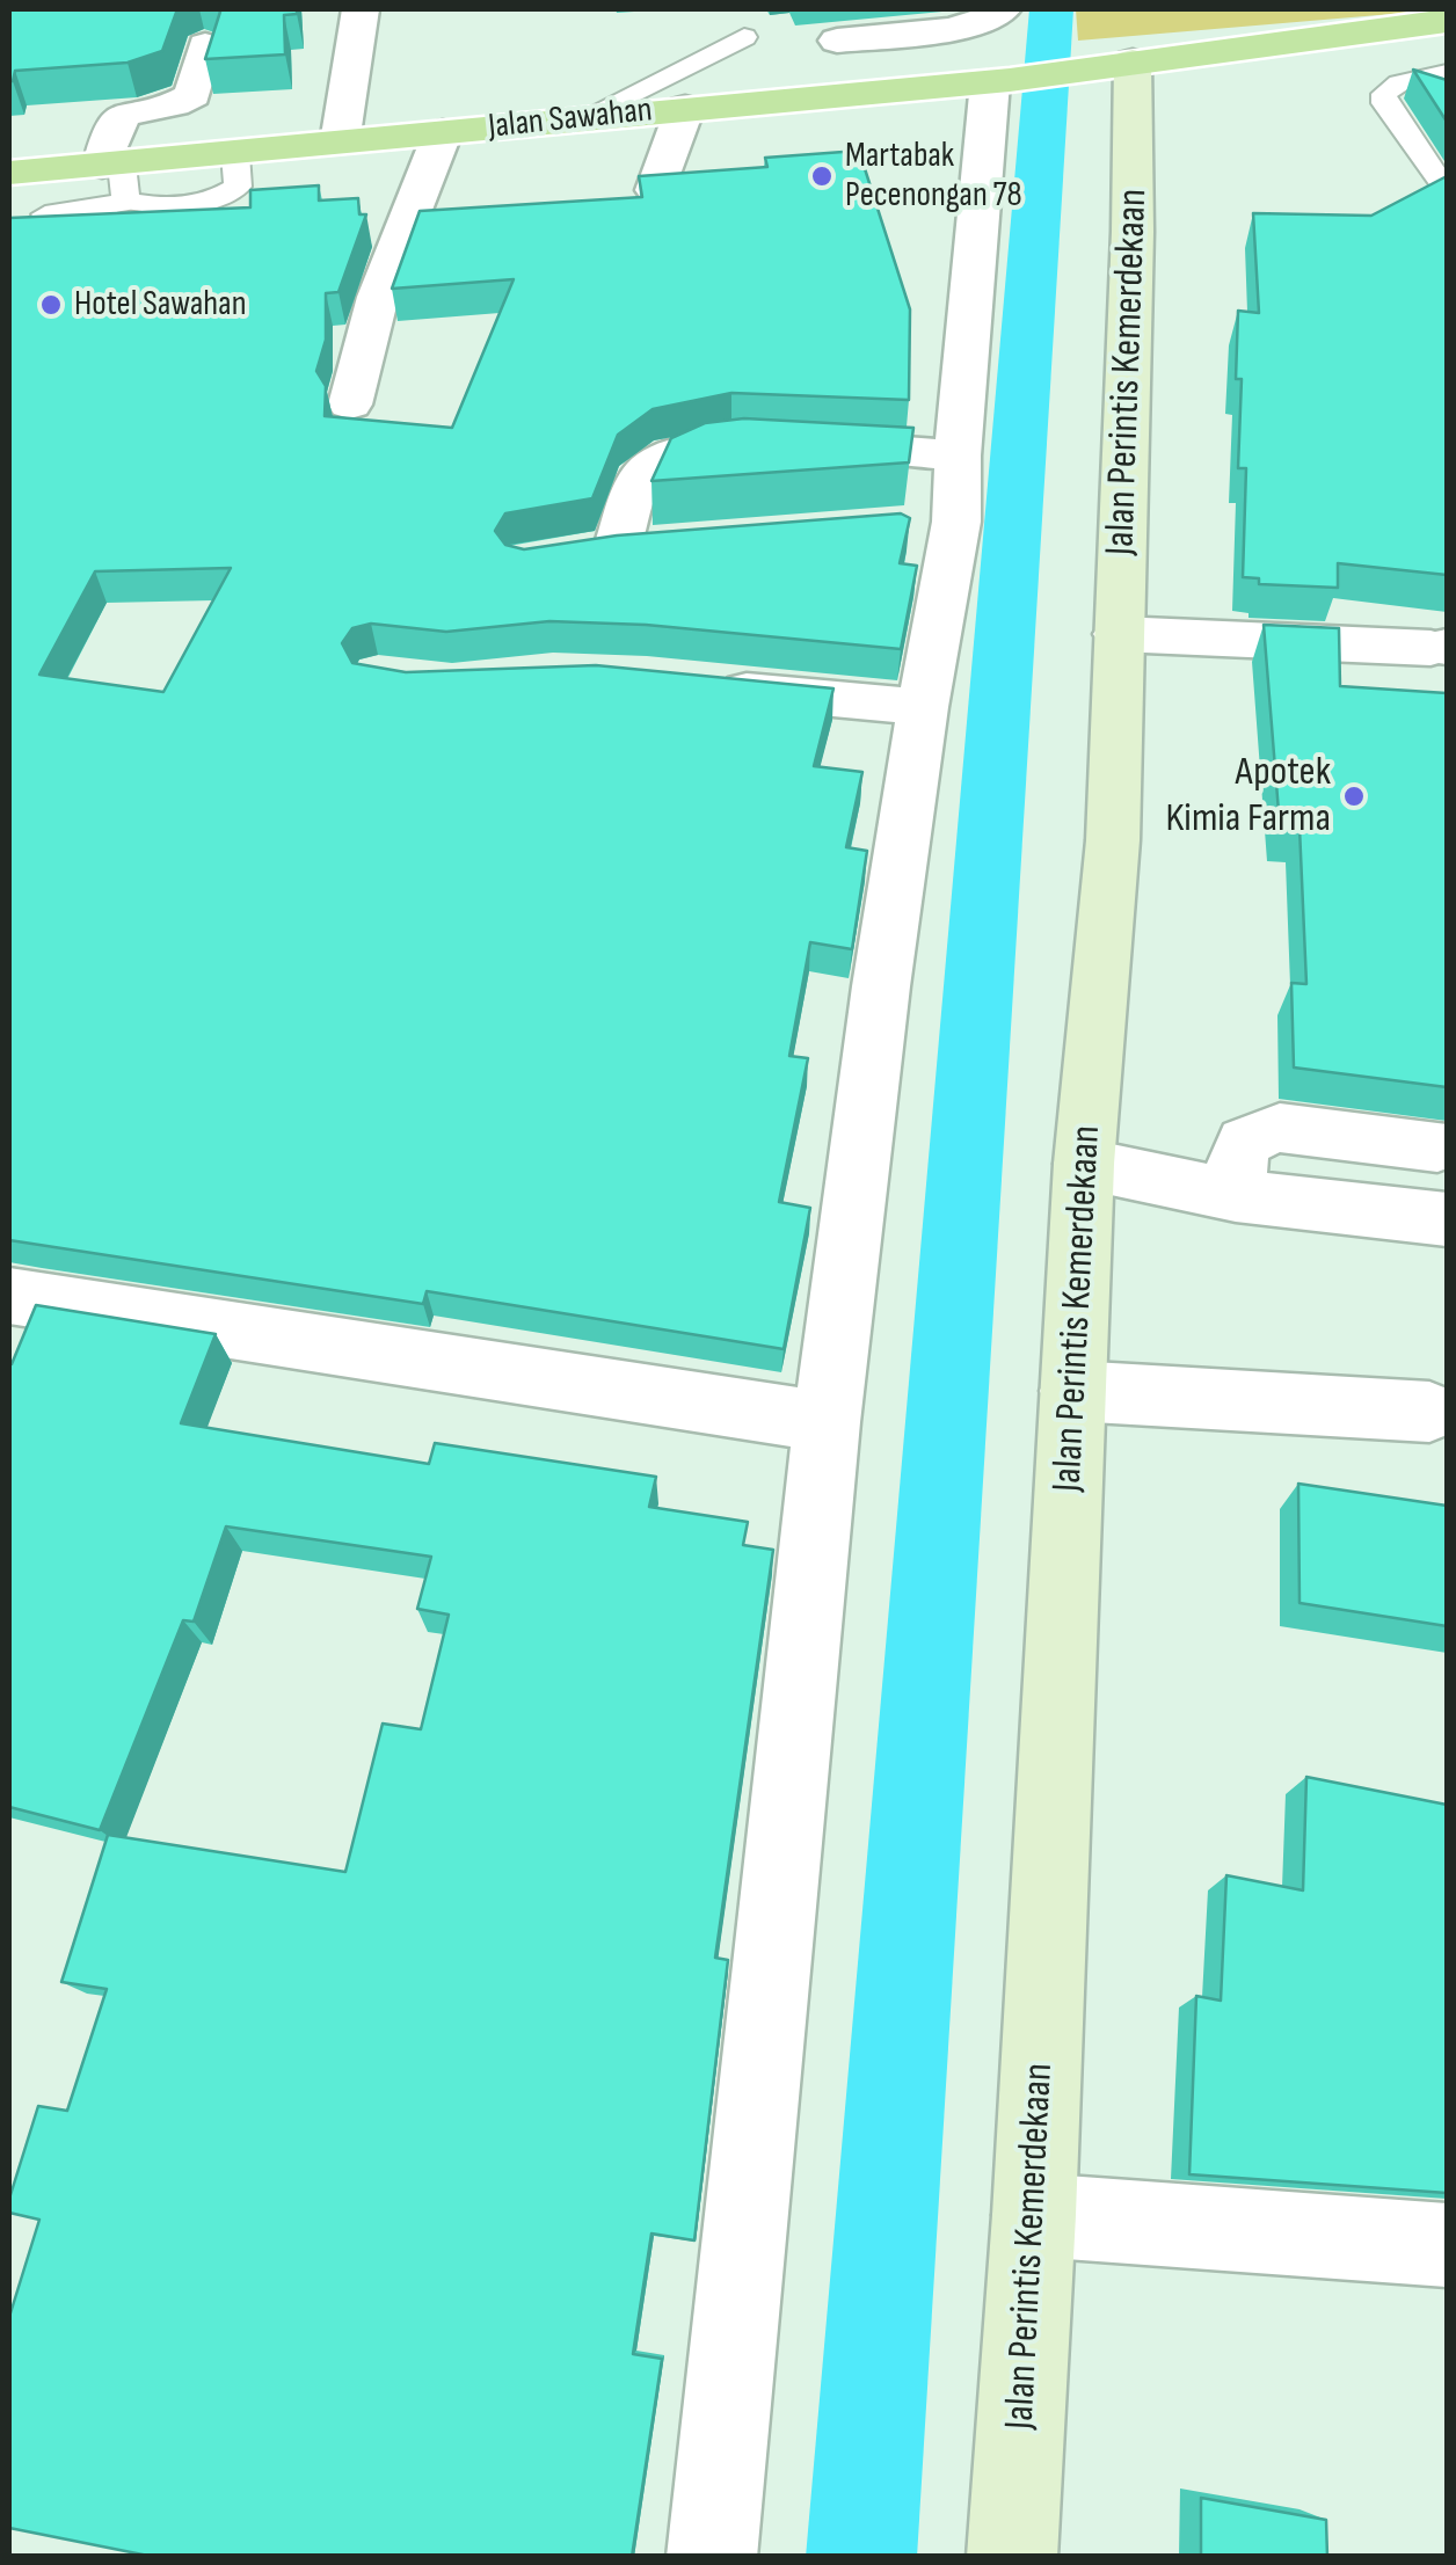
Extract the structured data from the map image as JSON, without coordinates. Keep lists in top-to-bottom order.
{
  "streets": {
    "main road": ["Jalan Sawahan", "Jalan Perintis Kemerdekaan"]
  },
  "crossings": [
    ["Jalan Sawahan", "Jalan Perintis Kemerdekaan"]
  ],
  "places": ["Martabak Pecenongan 78", "Hotel Sawahan", "Apotek Kimia Farma"]
}
